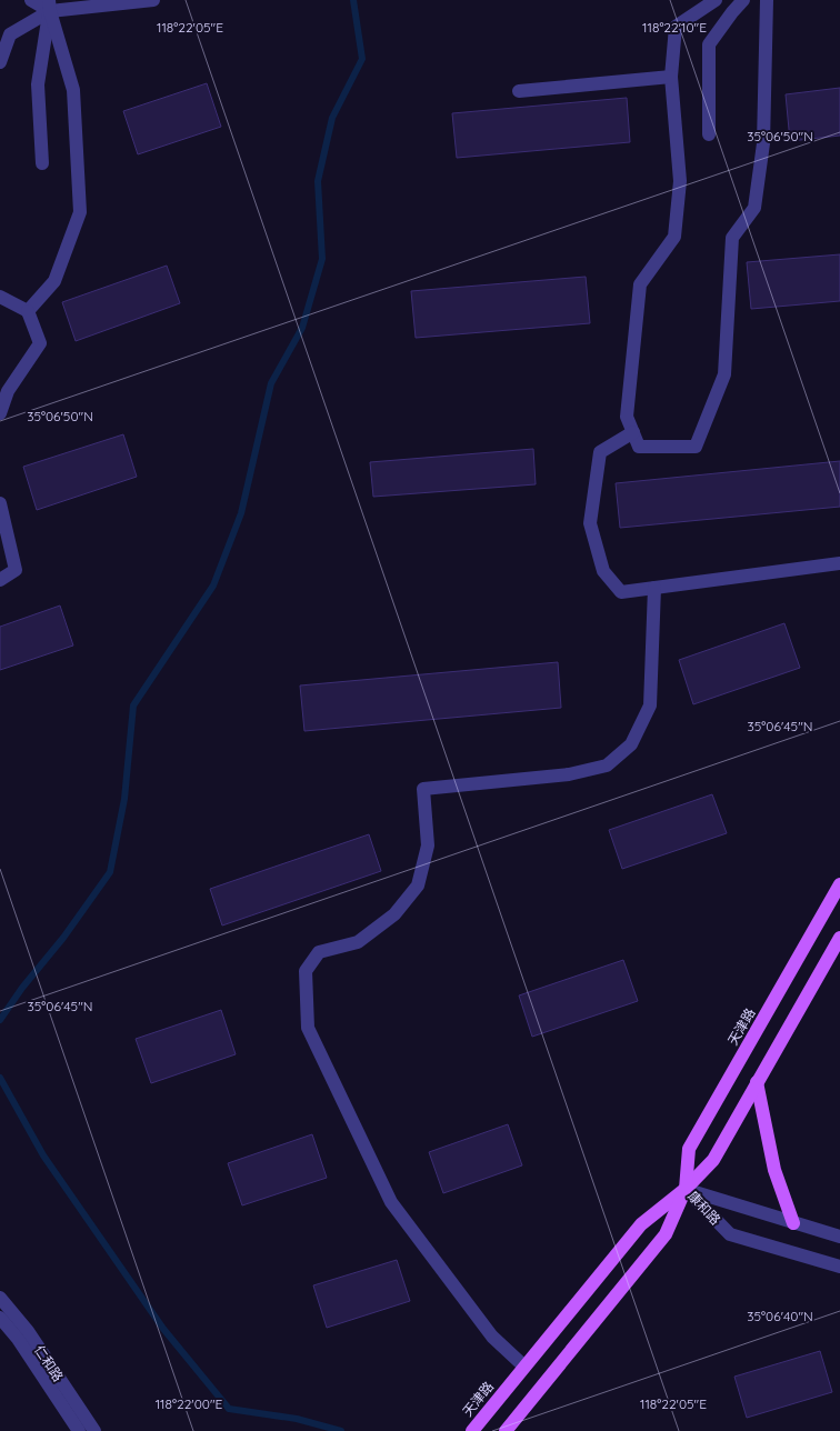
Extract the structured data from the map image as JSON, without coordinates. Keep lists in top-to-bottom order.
{
  "streets": {
    "main road": ["天津路"],
    "street": ["康和路", "仁和路"]
  },
  "crossings": [
    ["天津路", "康和路"]
  ],
  "coordinates": [
    "118°22'05\"E",
    "118°22'10\"E",
    "35°06'50\"N",
    "35°06'45\"N",
    "35°06'40\"N",
    "118°22'00\"E"
  ]
}
